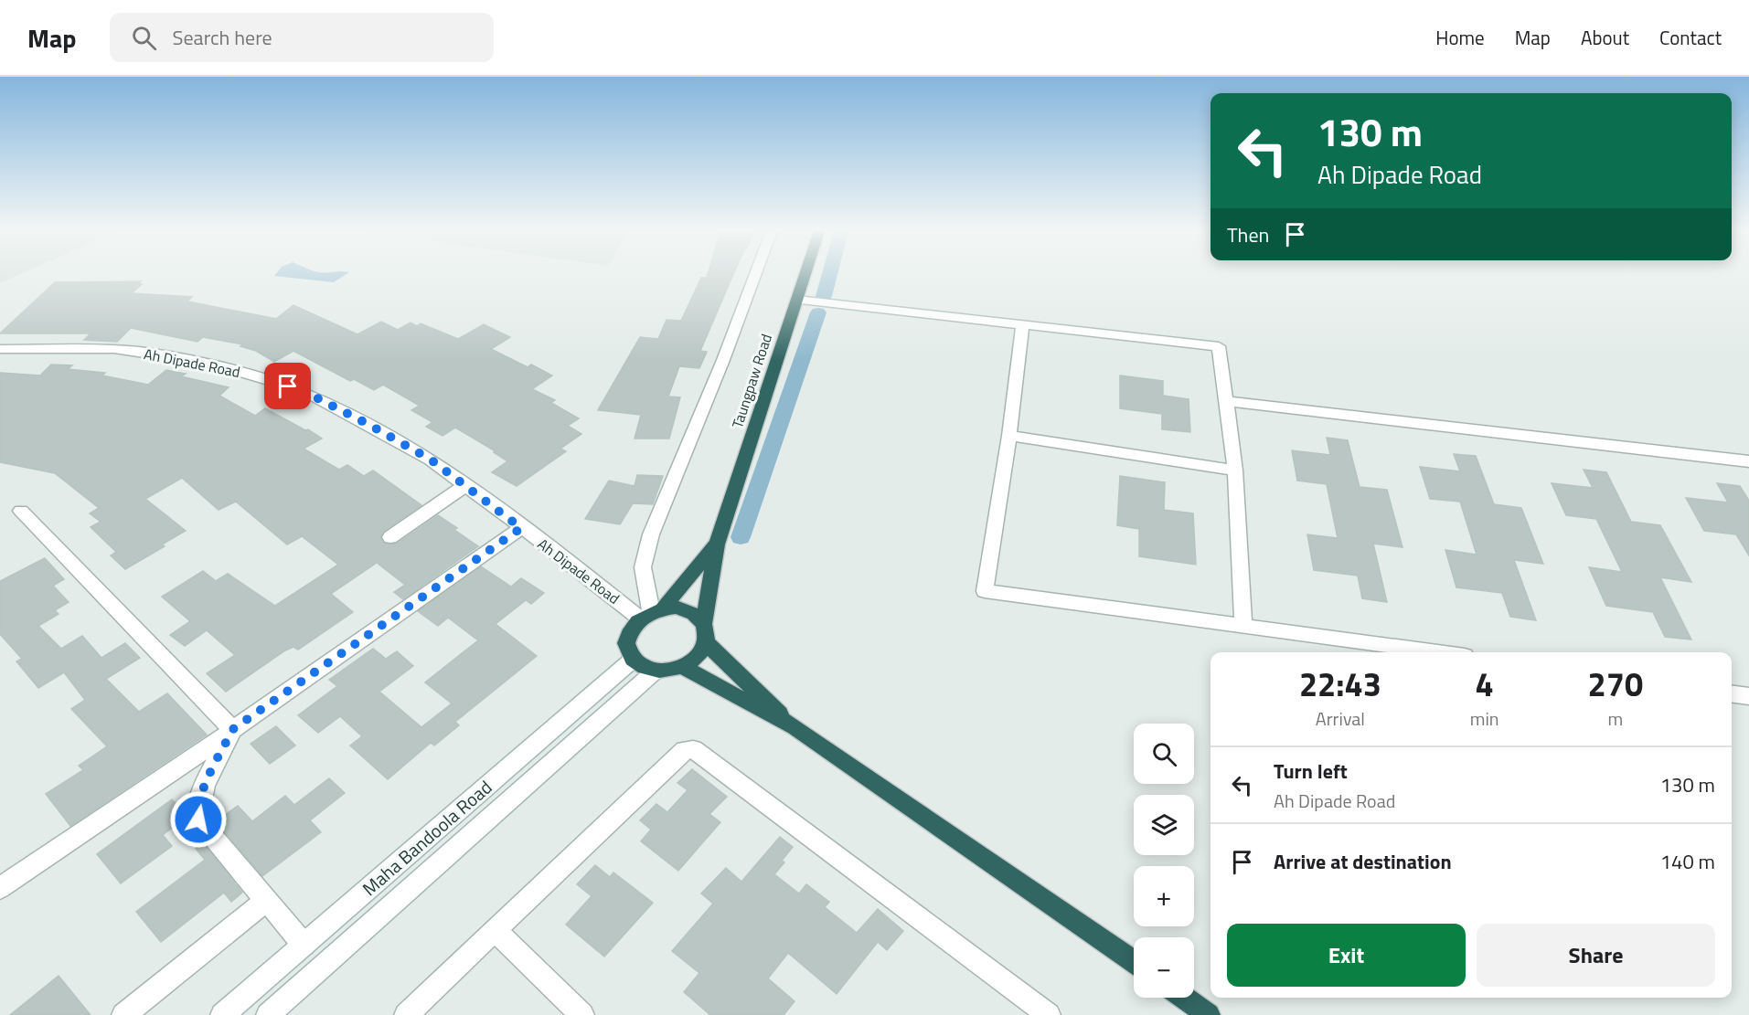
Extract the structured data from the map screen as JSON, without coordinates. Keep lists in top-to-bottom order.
{
  "streets": {
    "highway": ["Taungpaw Road"],
    "street": ["Ah Dipade Road", "Maha Bandoola Road"]
  },
  "crossings": [
    ["Ah Dipade Road", "Taungpaw Road"],
    ["Ah Dipade Road", "Maha Bandoola Road"],
    ["Taungpaw Road", "Maha Bandoola Road"]
  ],
  "page": {
    "header": "Map",
    "search": "Search here",
    "nav": [
      "Home",
      "Map",
      "About",
      "Contact"
    ],
    "turn": ["130 m", "Ah Dipade Road"],
    "then": "Then",
    "eta": [
      "22:43",
      "Arrival",
      "4",
      "min",
      "270",
      "m"
    ],
    "map_buttons": ["+", "−"],
    "list": [
      {
        "name": "Turn left",
        "note": "Ah Dipade Road",
        "value": "130 m"
      },
      {
        "name": "Arrive at destination",
        "value": "140 m"
      }
    ],
    "buttons": ["Exit", "Share"]
  }
}
